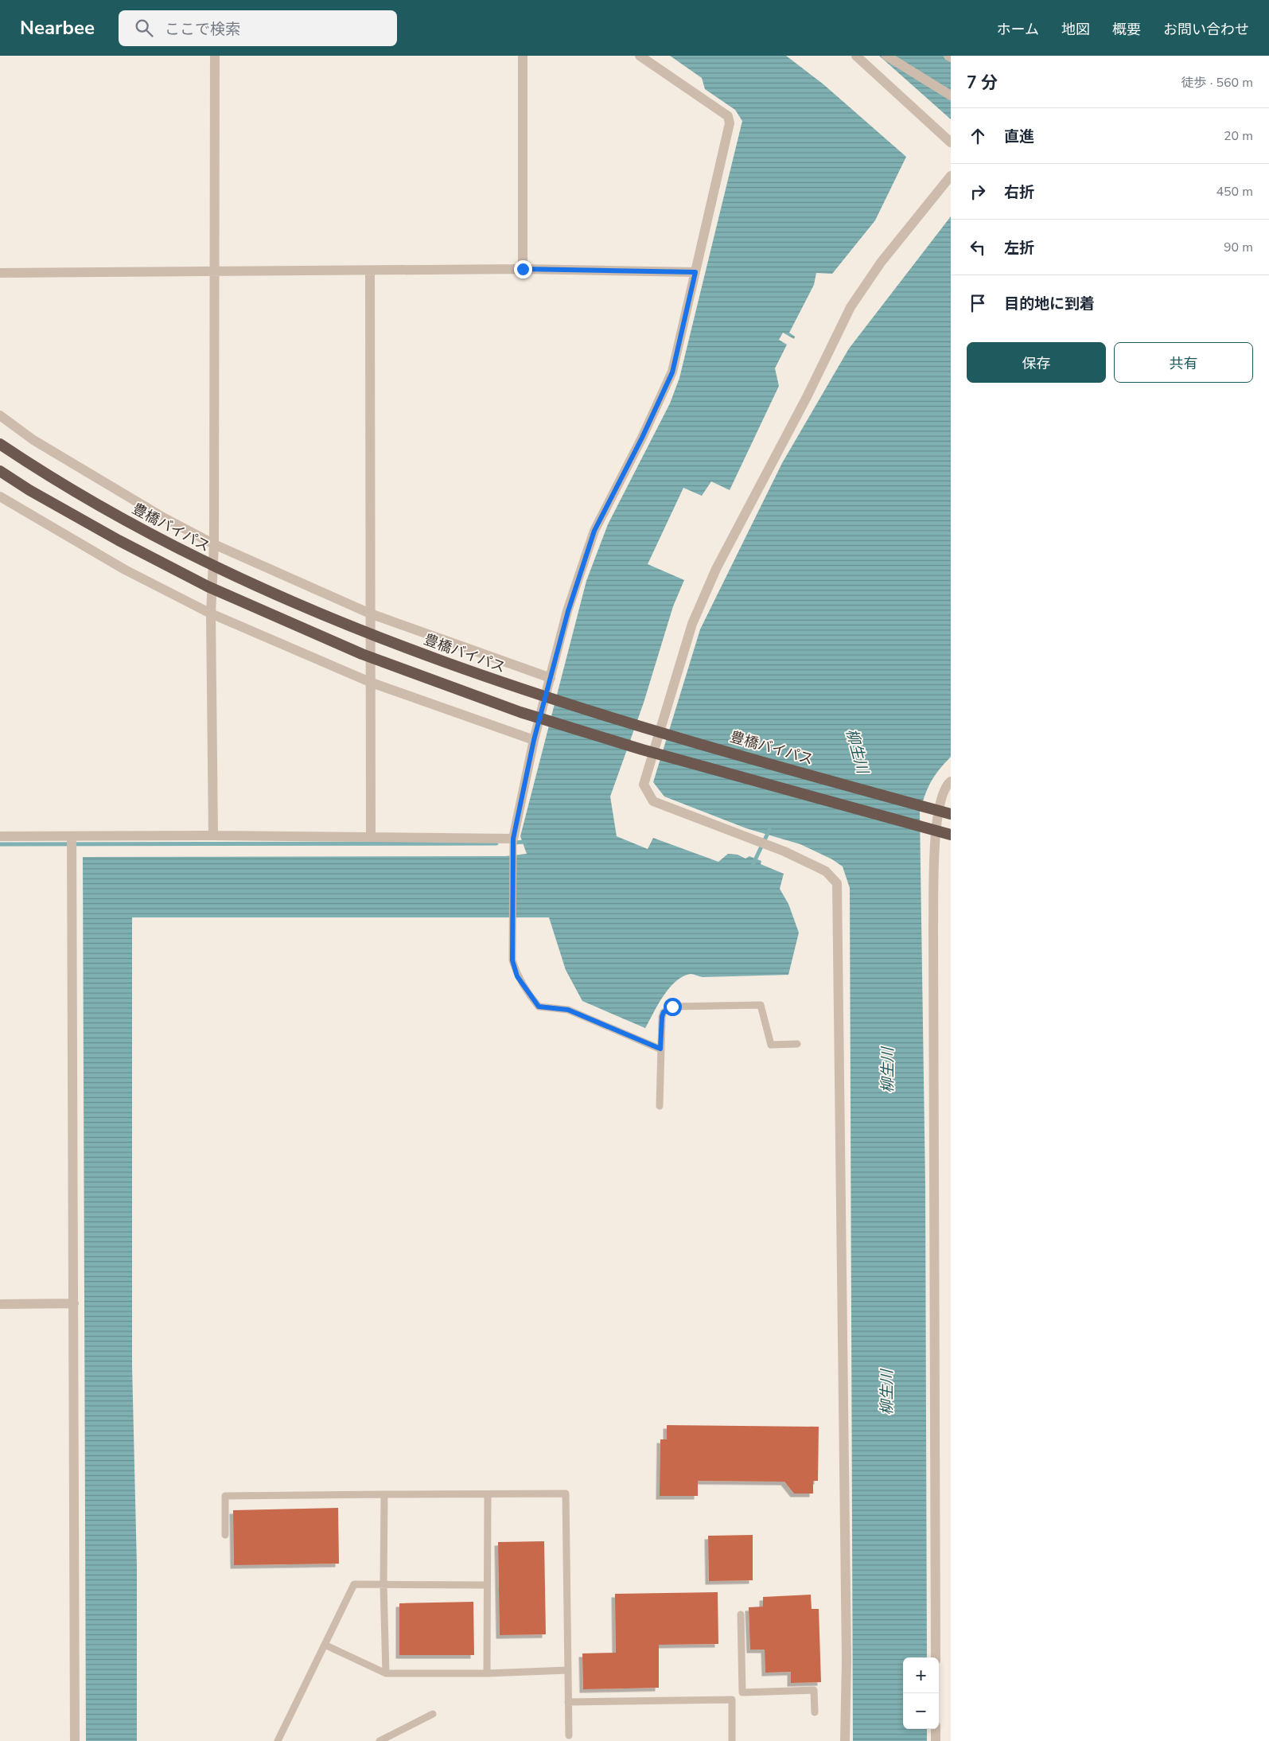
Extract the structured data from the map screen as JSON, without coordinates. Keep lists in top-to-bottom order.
{
  "streets": {
    "highway": ["豊橋バイパス"]
  },
  "water": ["柳生川"],
  "page": {
    "header": "Nearbee",
    "search": "ここで検索",
    "nav": [
      "ホーム",
      "地図",
      "概要",
      "お問い合わせ"
    ],
    "heading": ["7 分", "徒歩 · 560 m"],
    "list": [
      ["直進", "20 m"],
      ["右折", "450 m"],
      ["左折", "90 m"],
      "目的地に到着"
    ],
    "buttons": ["保存", "共有"],
    "map_buttons": ["+", "−"]
  }
}
